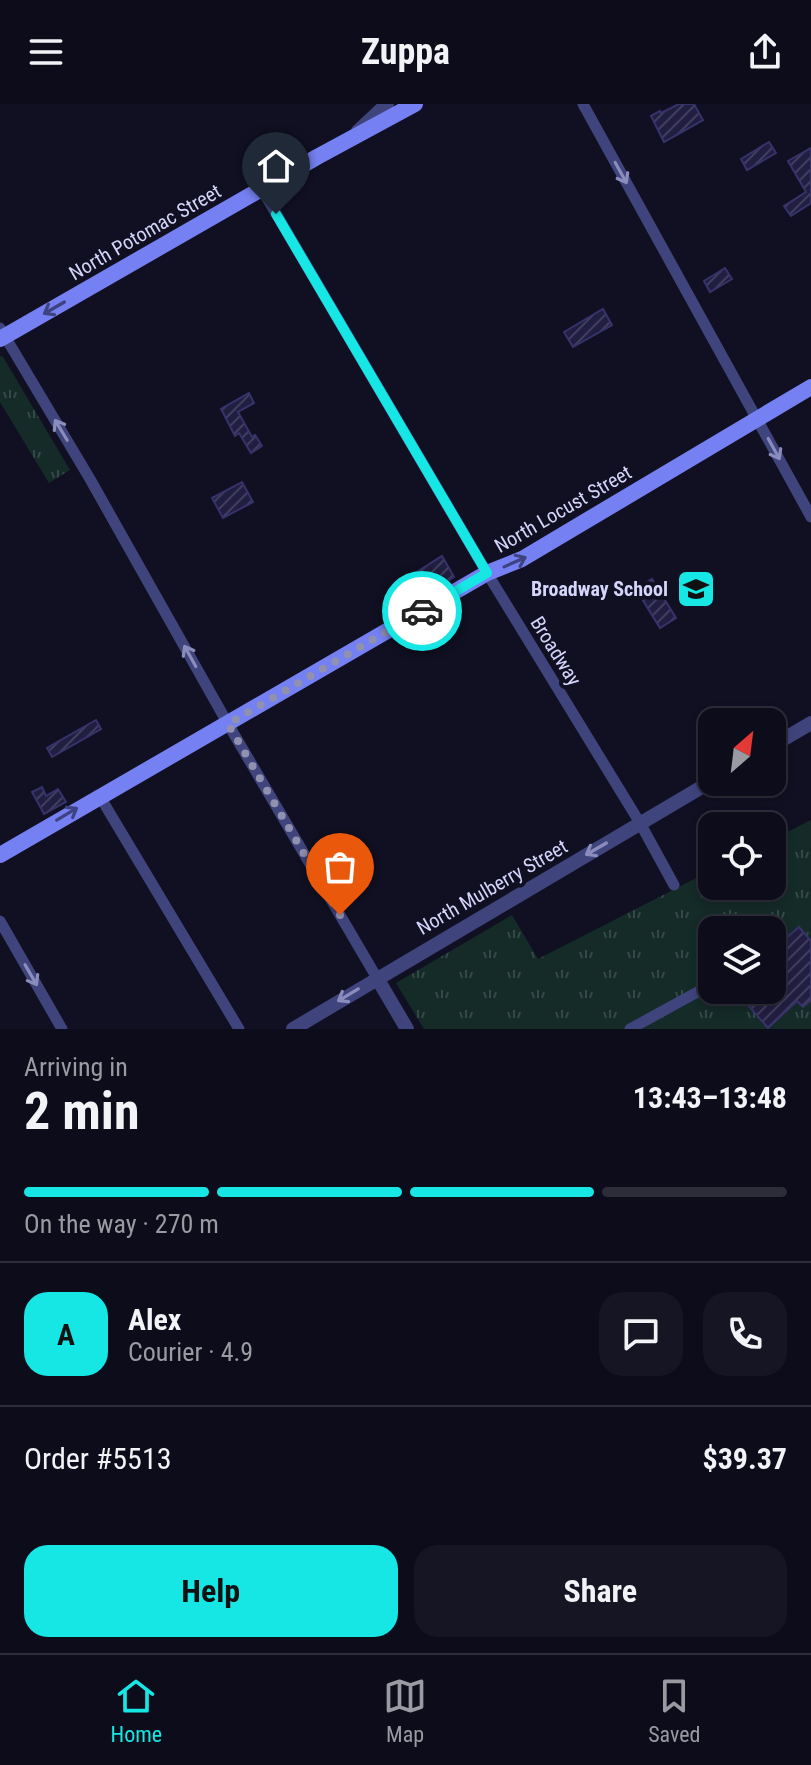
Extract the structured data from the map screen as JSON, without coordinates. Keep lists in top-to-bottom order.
{
  "streets": {
    "main road": ["North Potomac Street", "North Locust Street"],
    "street": ["Broadway", "North Mulberry Street"]
  },
  "crossings": [
    ["North Potomac Street", "Broadway"],
    ["North Locust Street", "Broadway"],
    ["Broadway", "North Mulberry Street"]
  ],
  "one_way": ["North Potomac Street", "North Locust Street", "North Mulberry Street"],
  "places": {
    "school or university": ["Broadway School"]
  },
  "north": "top right",
  "page": {
    "header": "Zuppa",
    "heading": ["2 min", "Arriving in", "13:43–13:48"],
    "panel": [
      "Alex",
      "Courier · 4.9",
      "Order #5513",
      "$39.37"
    ],
    "bar": "On the way · 270 m",
    "round": "A",
    "buttons": ["Help", "Share"],
    "tabs": ["Home", "Map", "Saved"]
  }
}
